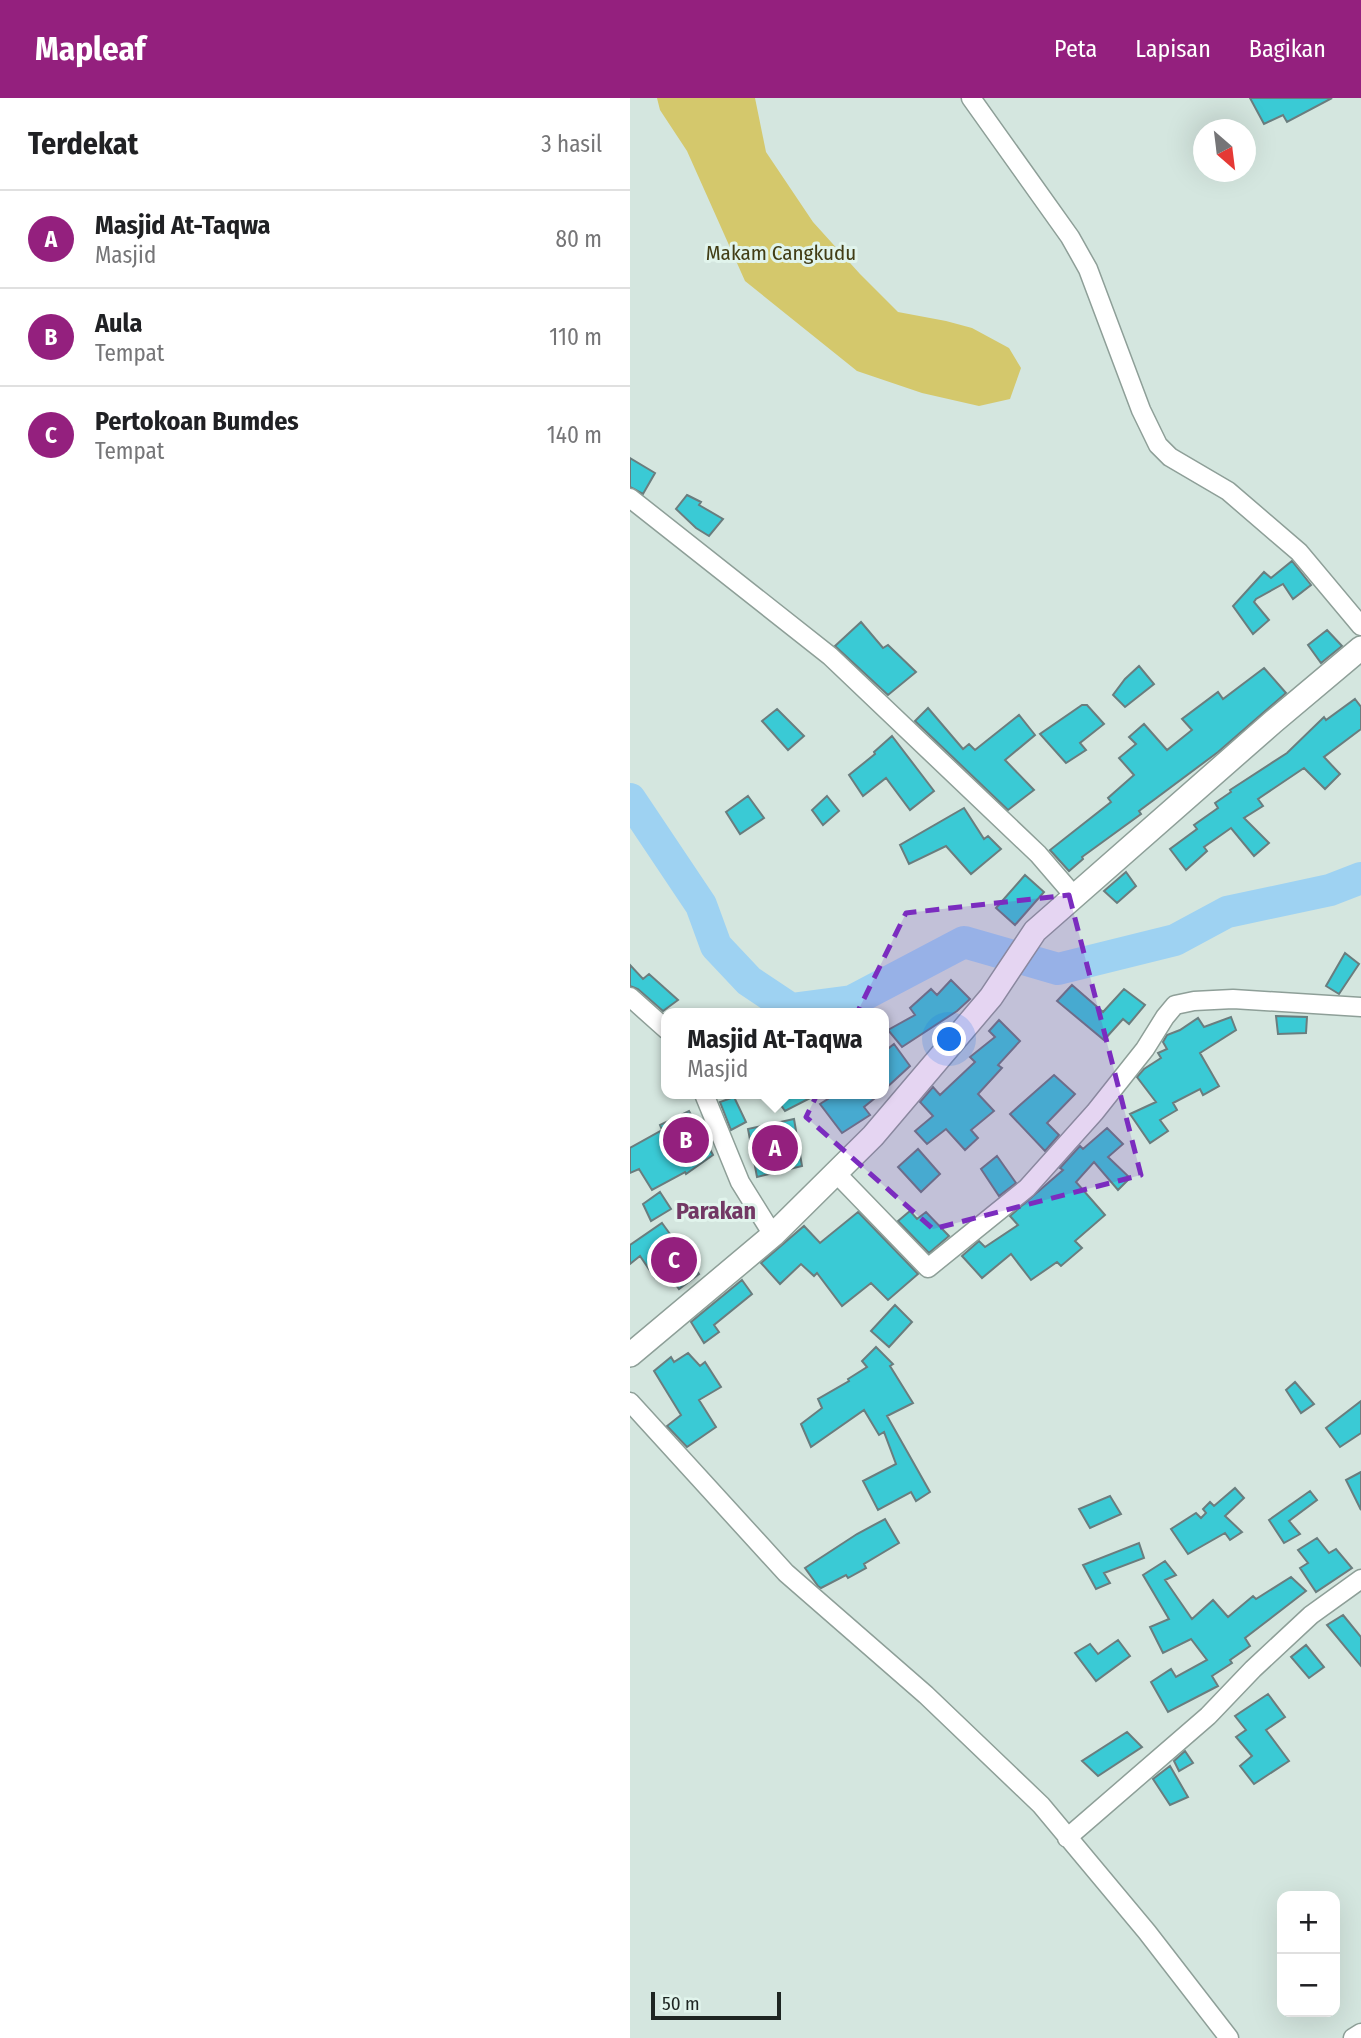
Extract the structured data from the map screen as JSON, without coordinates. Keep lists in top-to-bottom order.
{
  "districts": ["Parakan"],
  "parks": ["Makam Cangkudu"],
  "scale_bar": "50 m",
  "north": "bottom right",
  "page": {
    "header": "Mapleaf",
    "nav": ["Peta", "Lapisan", "Bagikan"],
    "heading": ["Terdekat", "3 hasil"],
    "list": [
      {
        "mark": "A",
        "name": "Masjid At-Taqwa",
        "note": "Masjid",
        "value": "80 m"
      },
      {
        "mark": "B",
        "name": "Aula",
        "note": "Tempat",
        "value": "110 m"
      },
      {
        "mark": "C",
        "name": "Pertokoan Bumdes",
        "note": "Tempat",
        "value": "140 m"
      }
    ],
    "popup": ["Masjid At-Taqwa", "Masjid"],
    "pins": ["B", "A", "C"],
    "map_buttons": ["+", "−"],
    "scale": "50 m"
  }
}
